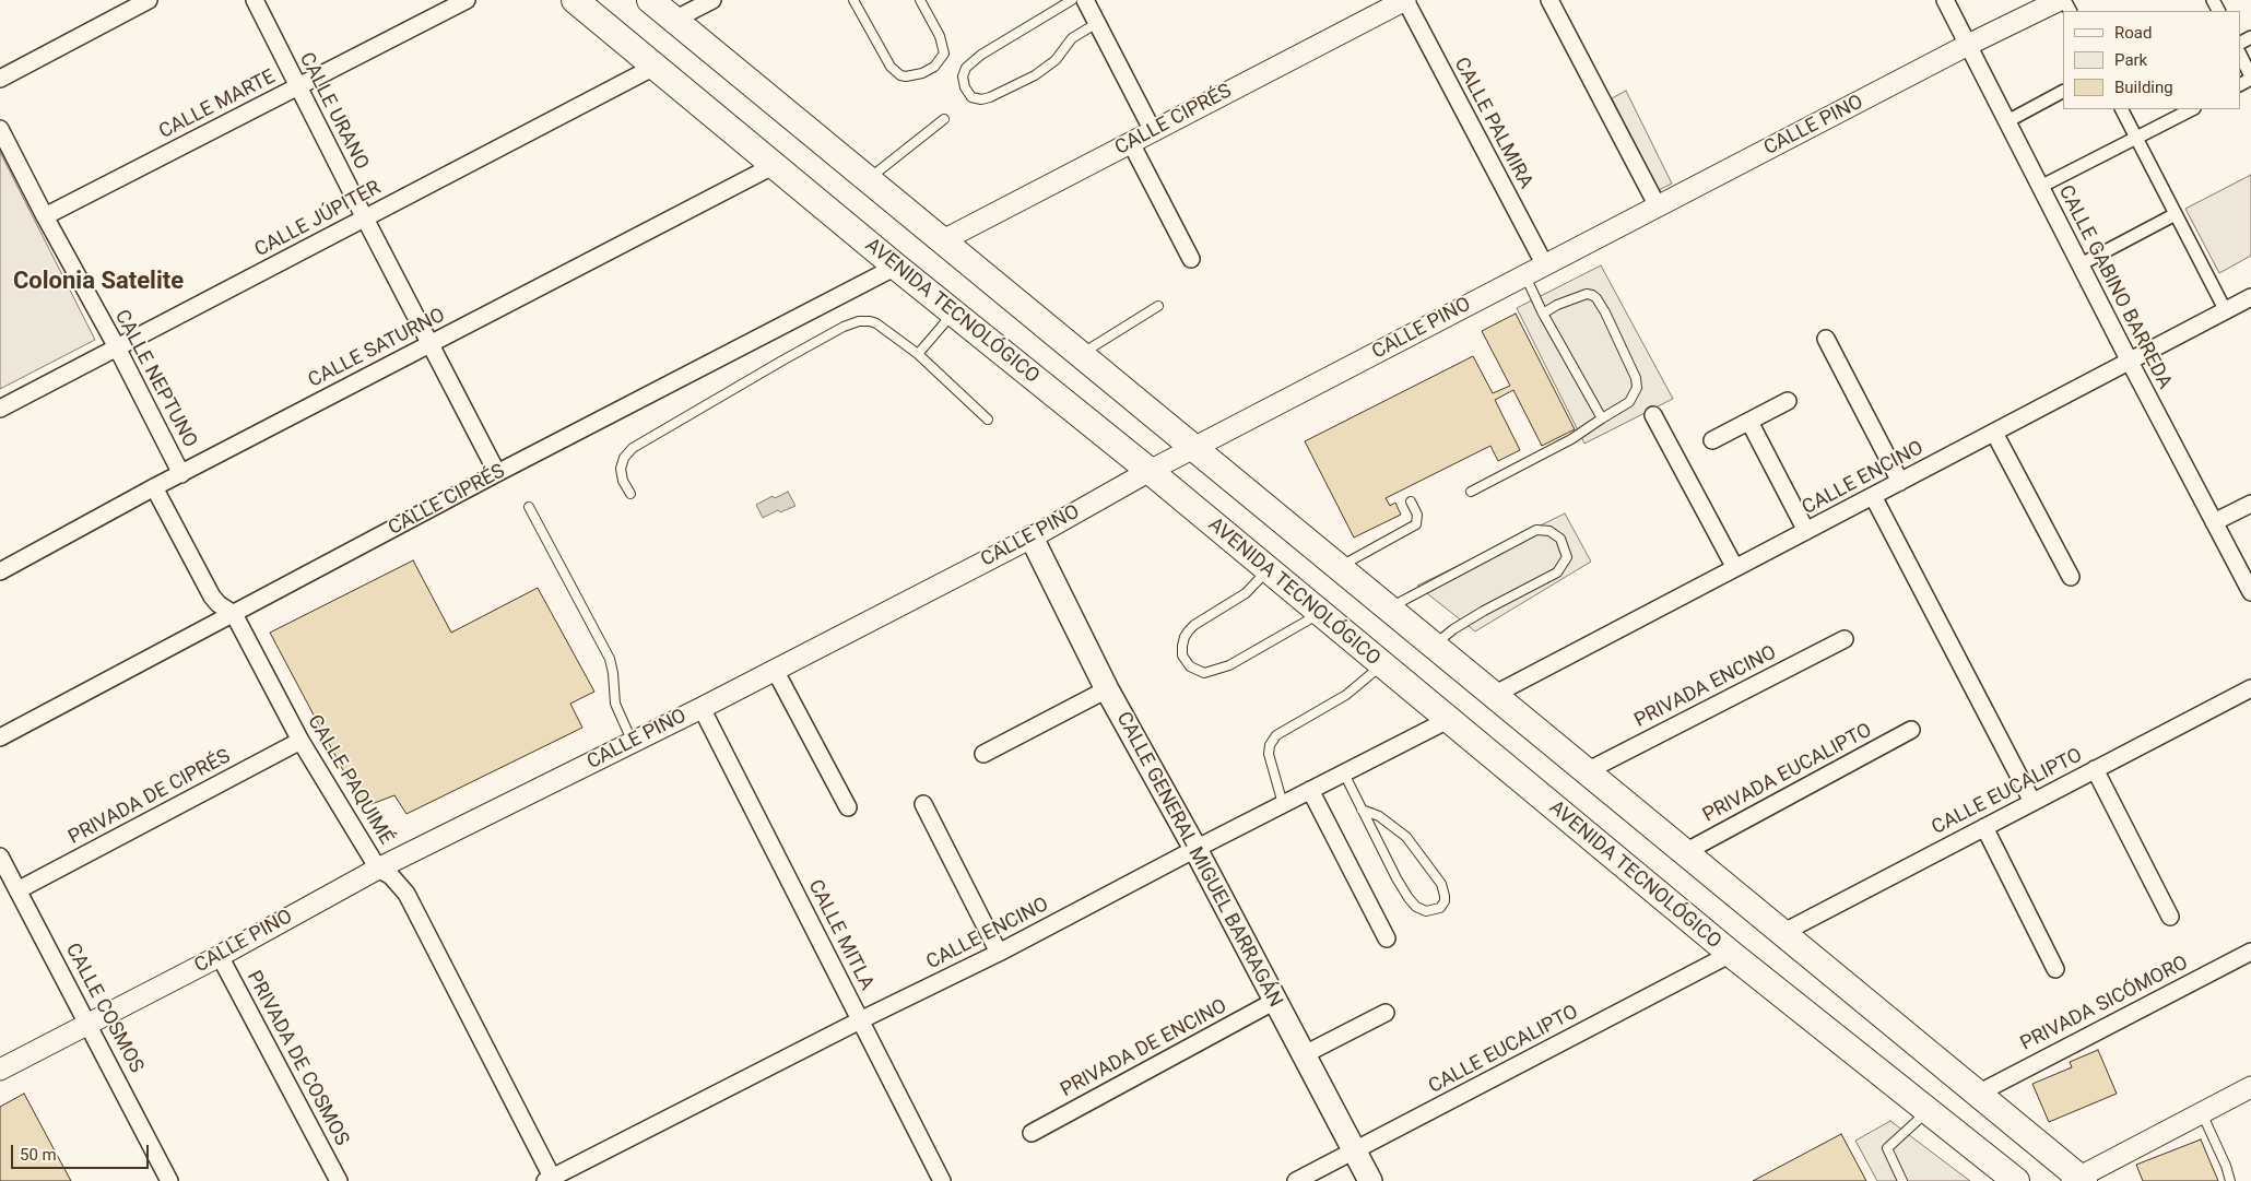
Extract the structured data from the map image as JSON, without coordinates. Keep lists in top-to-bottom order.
{
  "streets": {
    "main road": ["AVENIDA TECNOLÓGICO", "CALLE GENERAL MIGUEL BARRAGÁN"],
    "street": [
      "CALLE MARTE",
      "CALLE URANO",
      "CALLE CIPRÉS",
      "CALLE PALMIRA",
      "CALLE PINO",
      "CALLE JÚPITER",
      "CALLE GABINO BARREDA",
      "CALLE SATURNO",
      "CALLE NEPTUNO",
      "CALLE ENCINO",
      "PRIVADA ENCINO",
      "PRIVADA EUCALIPTO",
      "CALLE PAQUIMÉ",
      "CALLE EUCALIPTO",
      "PRIVADA DE CIPRÉS",
      "CALLE MITLA",
      "PRIVADA SICÓMORO",
      "CALLE COSMOS",
      "PRIVADA DE ENCINO",
      "PRIVADA DE COSMOS"
    ]
  },
  "crossings": [
    ["CALLE MARTE", "CALLE URANO"],
    ["CALLE MARTE", "CALLE NEPTUNO"],
    ["CALLE URANO", "CALLE CIPRÉS"],
    ["CALLE URANO", "CALLE JÚPITER"],
    ["CALLE URANO", "CALLE SATURNO"],
    ["CALLE CIPRÉS", "CALLE PALMIRA"],
    ["CALLE CIPRÉS", "AVENIDA TECNOLÓGICO"],
    ["CALLE CIPRÉS", "CALLE PAQUIMÉ"],
    ["CALLE PALMIRA", "CALLE PINO"],
    ["CALLE PINO", "CALLE GABINO BARREDA"],
    ["CALLE PINO", "AVENIDA TECNOLÓGICO"],
    ["CALLE PINO", "CALLE PAQUIMÉ"],
    ["CALLE PINO", "CALLE GENERAL MIGUEL BARRAGÁN"],
    ["CALLE PINO", "CALLE MITLA"],
    ["CALLE PINO", "CALLE COSMOS"],
    ["CALLE PINO", "PRIVADA DE COSMOS"],
    ["CALLE JÚPITER", "AVENIDA TECNOLÓGICO"],
    ["CALLE JÚPITER", "CALLE NEPTUNO"],
    ["CALLE GABINO BARREDA", "CALLE ENCINO"],
    ["AVENIDA TECNOLÓGICO", "CALLE SATURNO"],
    ["AVENIDA TECNOLÓGICO", "CALLE ENCINO"],
    ["AVENIDA TECNOLÓGICO", "CALLE EUCALIPTO"],
    ["CALLE SATURNO", "CALLE NEPTUNO"],
    ["CALLE SATURNO", "CALLE PAQUIMÉ"],
    ["CALLE ENCINO", "CALLE PAQUIMÉ"],
    ["CALLE ENCINO", "CALLE GENERAL MIGUEL BARRAGÁN"],
    ["CALLE ENCINO", "CALLE MITLA"],
    ["CALLE PAQUIMÉ", "PRIVADA DE CIPRÉS"],
    ["CALLE EUCALIPTO", "CALLE GENERAL MIGUEL BARRAGÁN"],
    ["PRIVADA DE CIPRÉS", "CALLE COSMOS"],
    ["CALLE GENERAL MIGUEL BARRAGÁN", "PRIVADA DE ENCINO"]
  ],
  "districts": ["Colonia Satelite"],
  "legend": ["Road", "Park", "Building"],
  "scale_bar": "50 m"
}
